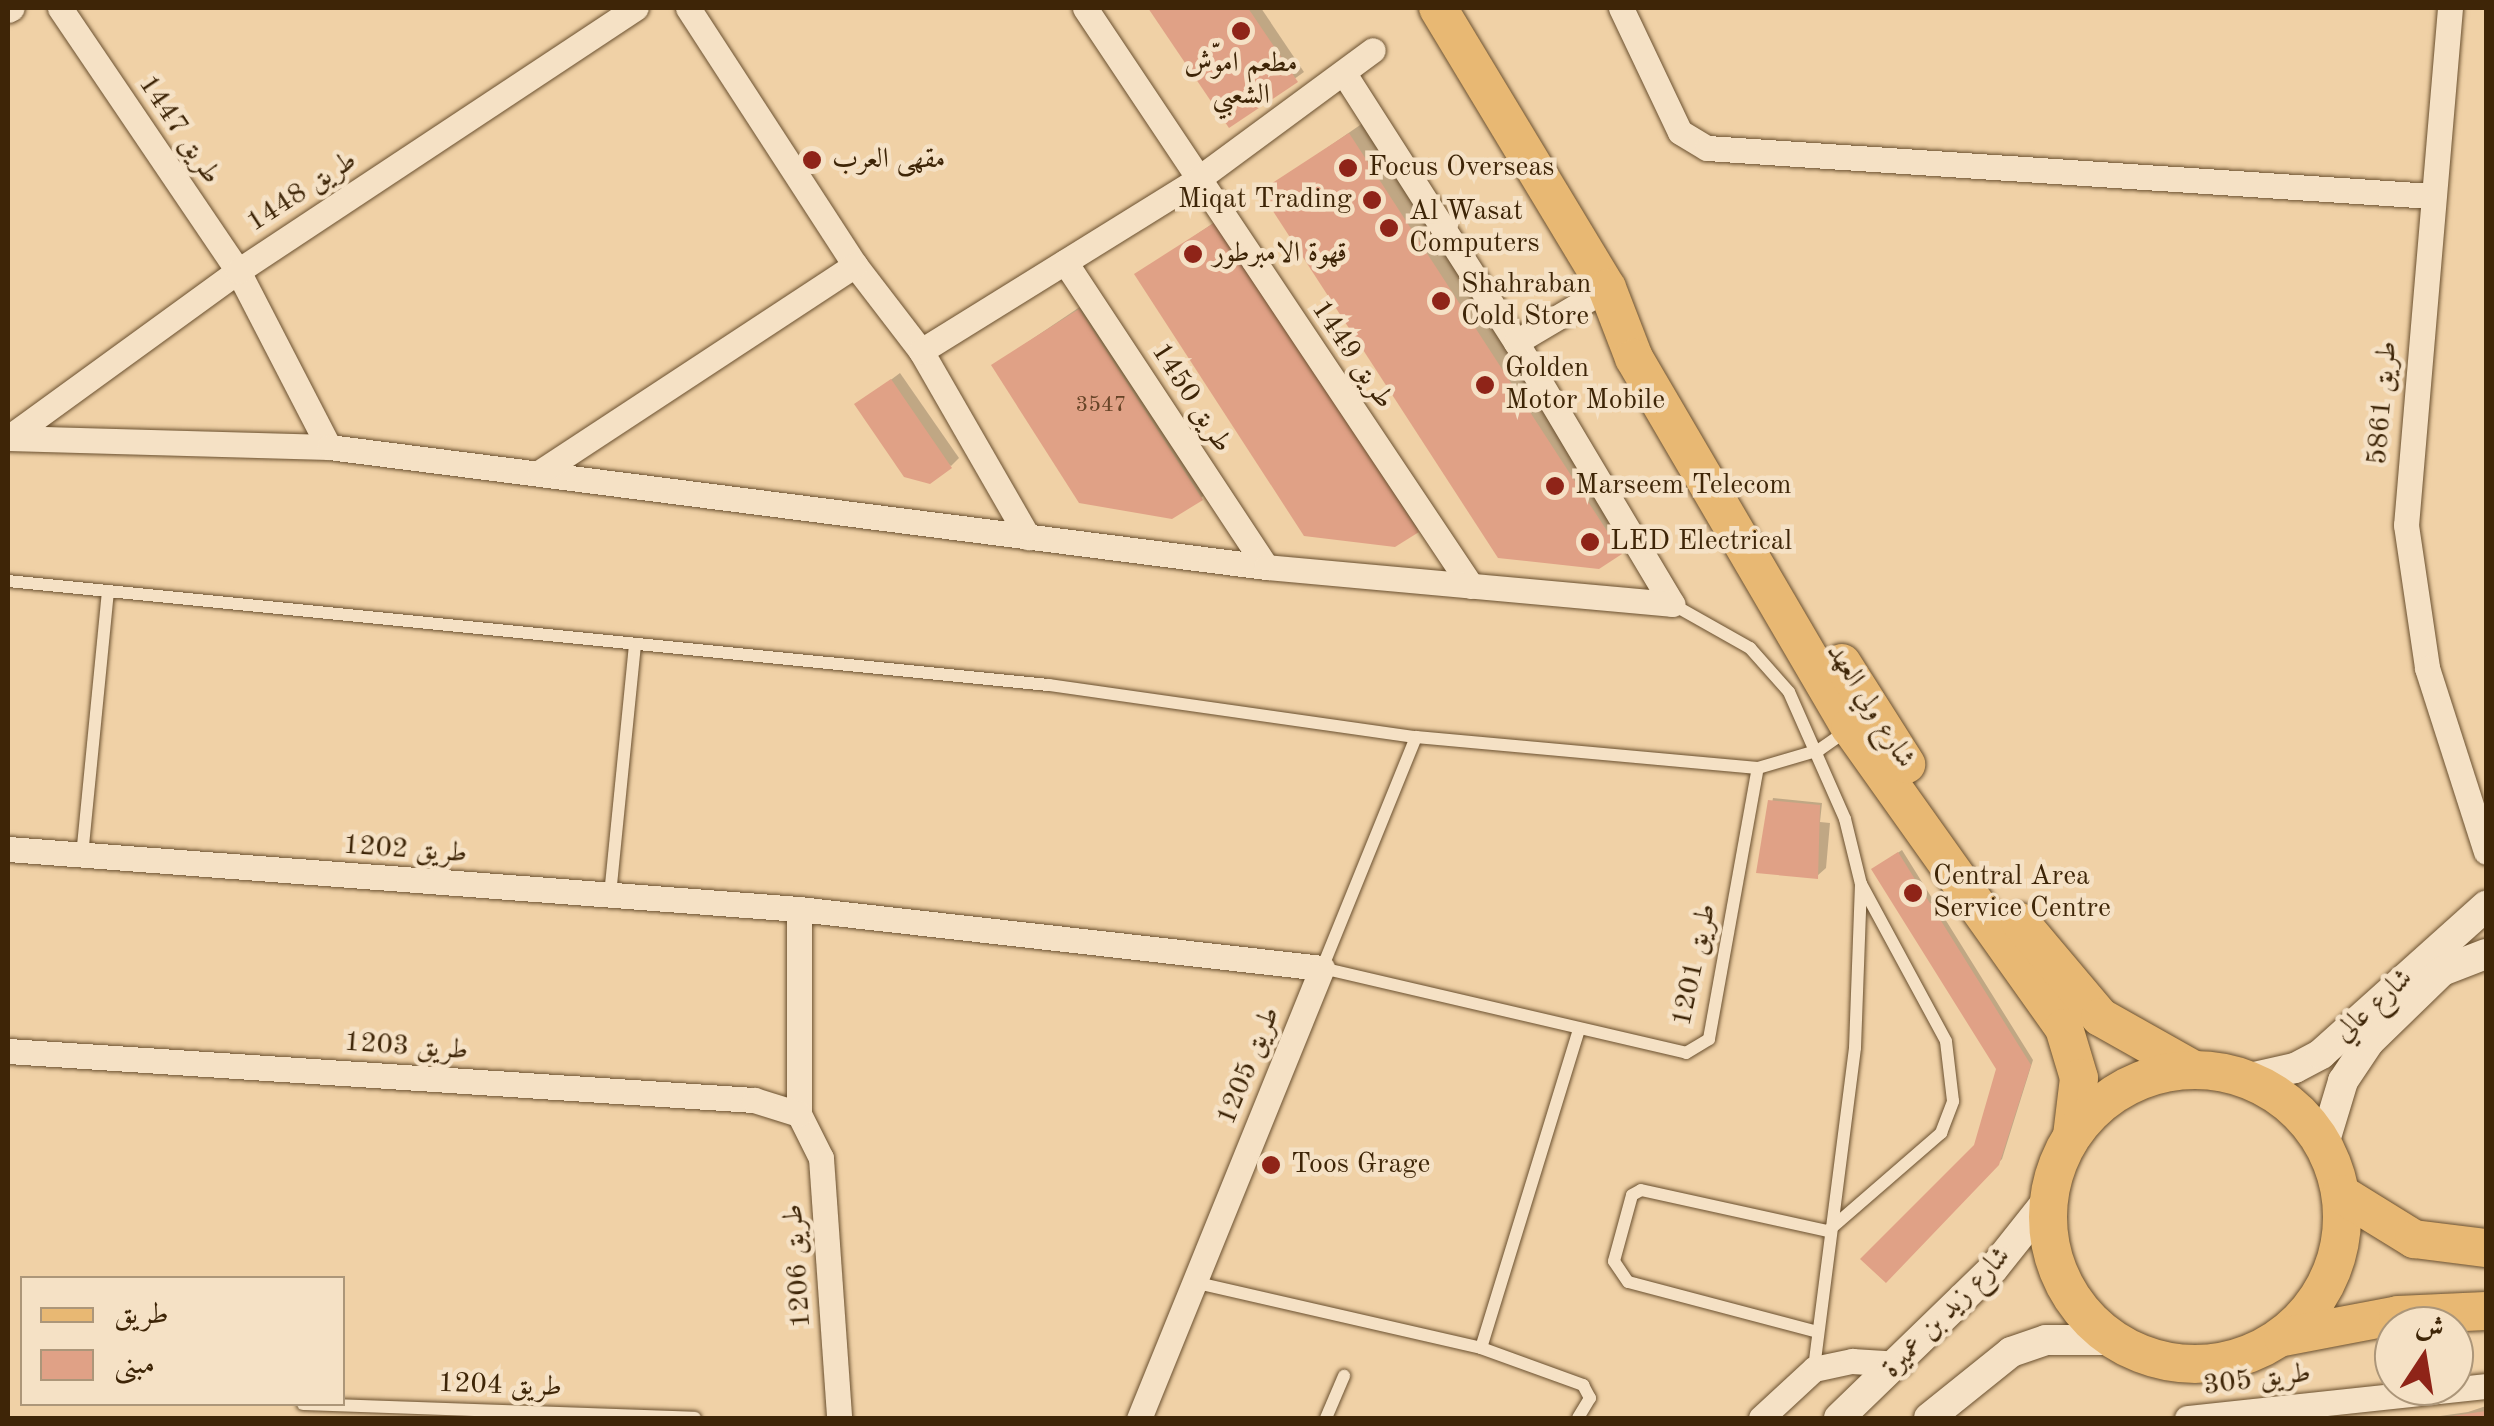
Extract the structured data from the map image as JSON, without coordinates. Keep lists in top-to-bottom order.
{
  "streets": {
    "main road": ["شارع ولي العهد"],
    "street": [
      "طريق 1447",
      "طريق 1448",
      "طريق 1449",
      "طريق 1450",
      "طريق 5861",
      "طريق 1202",
      "شارع عالي",
      "طريق 1203",
      "طريق 1205",
      "طريق 1206",
      "شارع زيد بن عميرة",
      "طريق 305"
    ],
    "lane": ["طريق 1201", "طريق 1204"]
  },
  "crossings": [
    ["طريق 1447", "طريق 1448"],
    ["شارع ولي العهد", "شارع عالي"],
    ["شارع ولي العهد", "شارع زيد بن عميرة"],
    ["طريق 1202", "طريق 1201"],
    ["طريق 1202", "طريق 1205"],
    ["طريق 1201", "طريق 1205"],
    ["شارع عالي", "شارع زيد بن عميرة"],
    ["طريق 1203", "طريق 1206"]
  ],
  "places": [
    "مطعم اموّش الشعبي",
    "مقهى العرب",
    "Focus Overseas",
    "Miqat Trading",
    "Al Wasat Computers",
    "قهوة الامبرطور",
    "Shahraban Cold Store",
    "Golden Motor Mobile",
    "Marseem Telecom",
    "LED Electrical",
    "Central Area Service Centre",
    "Toos Grage"
  ],
  "house_numbers": ["3547"],
  "legend": ["طريق", "مبنى"],
  "north": "top"
}
